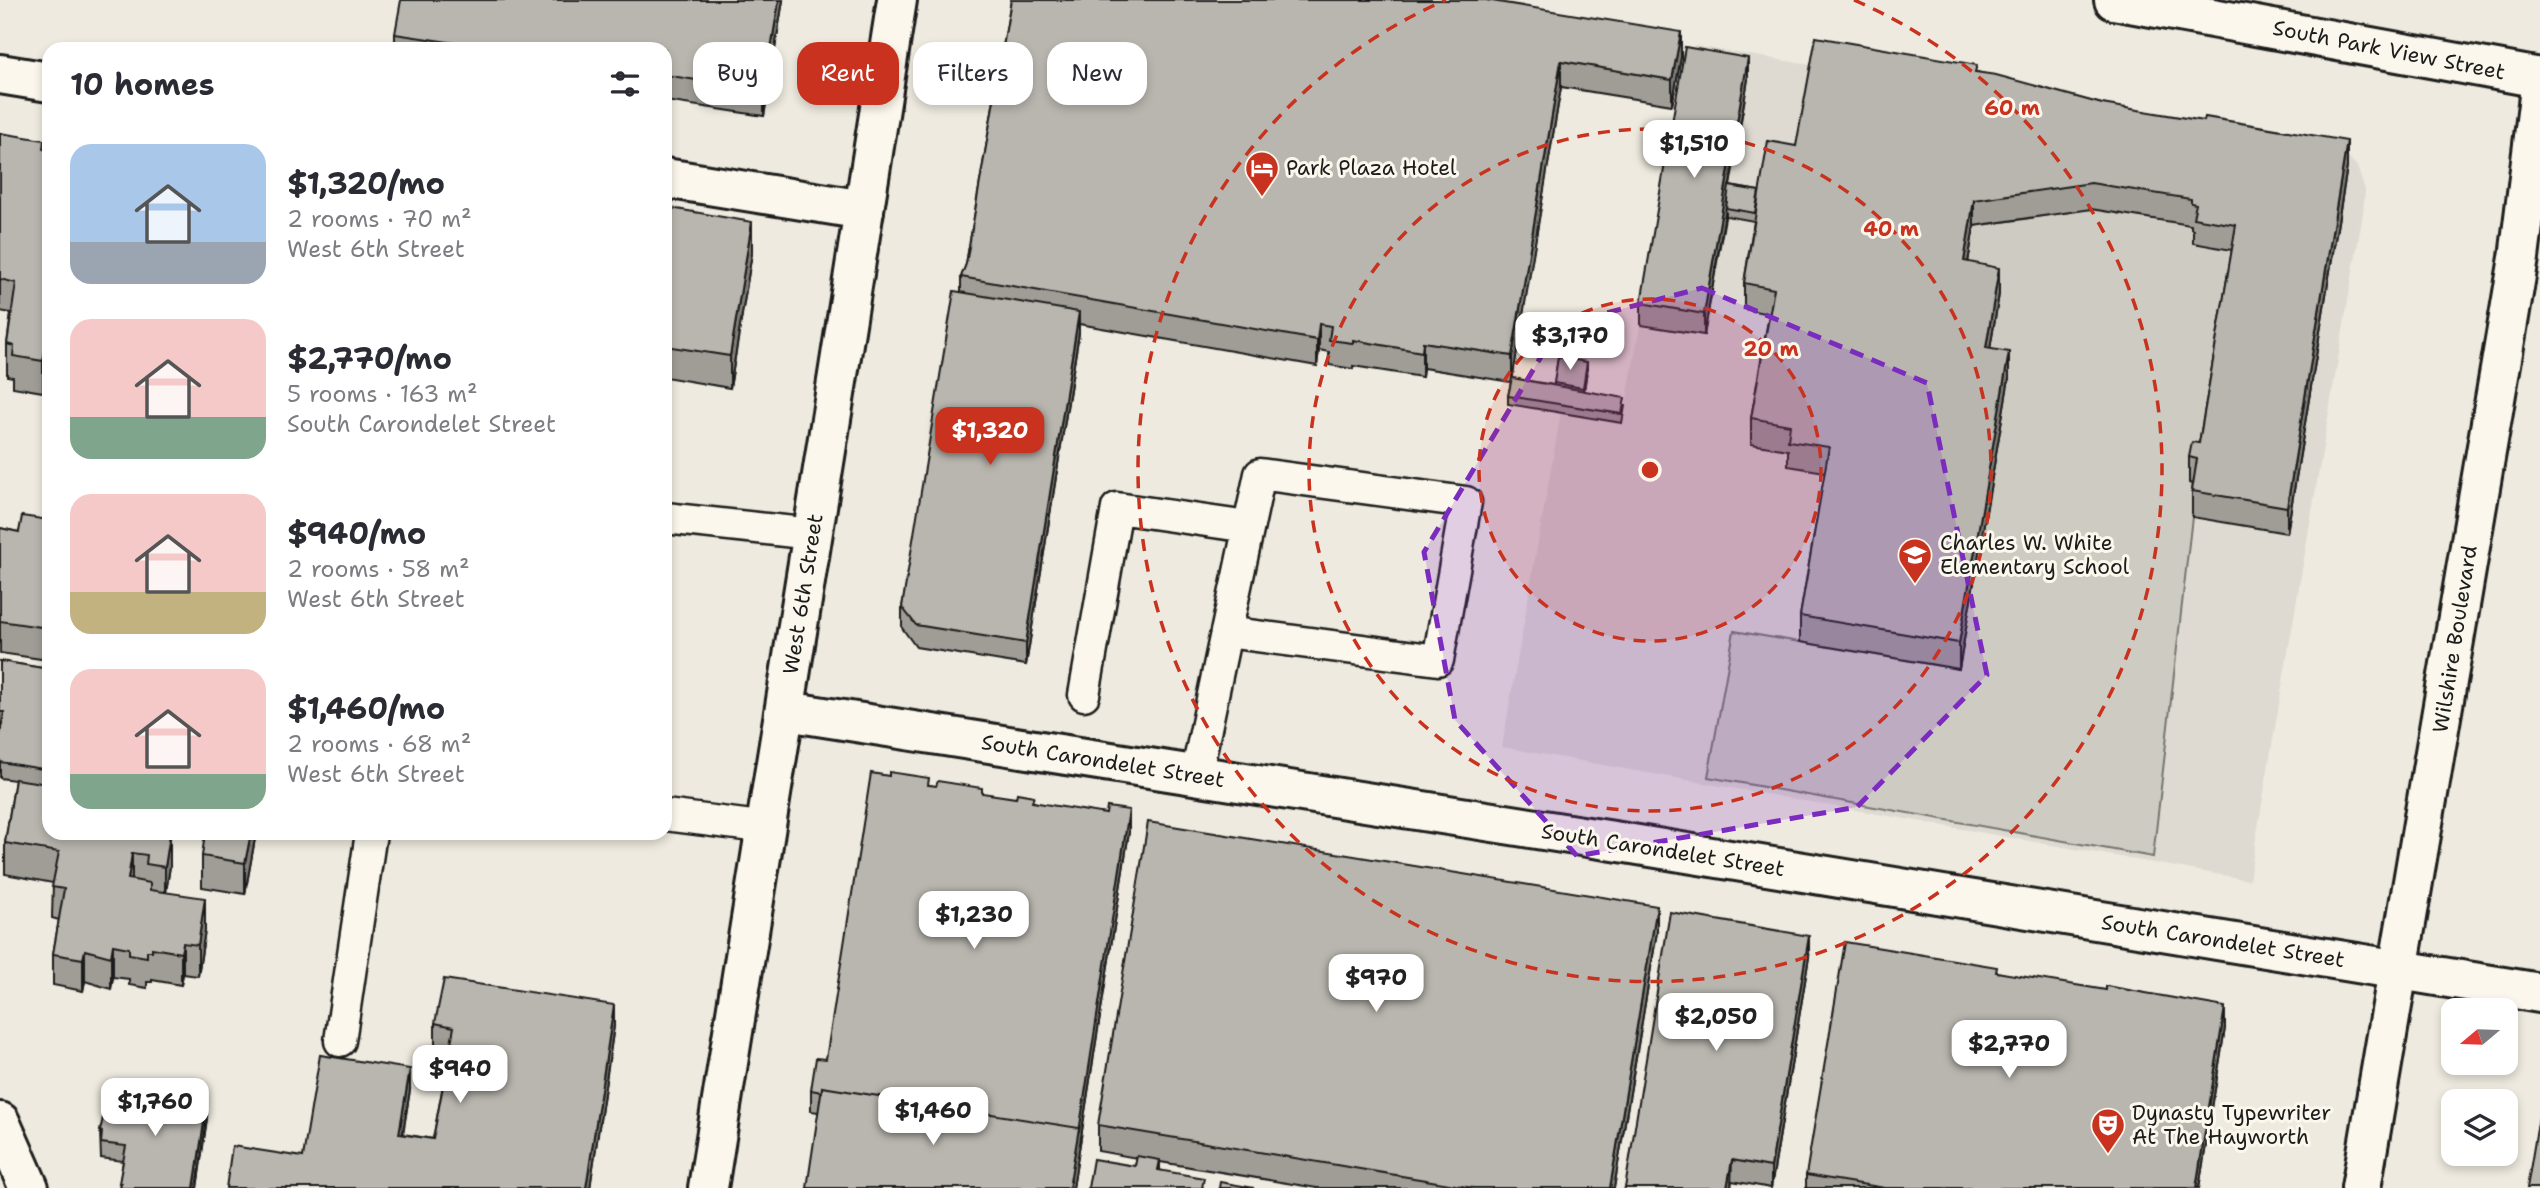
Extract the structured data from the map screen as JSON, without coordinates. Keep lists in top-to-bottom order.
{
  "streets": {
    "street": [
      "South Park View Street",
      "West 6th Street",
      "Wilshire Boulevard",
      "South Carondelet Street"
    ]
  },
  "crossings": [
    ["West 6th Street", "South Carondelet Street"],
    ["Wilshire Boulevard", "South Carondelet Street"]
  ],
  "places": {
    "hotel": ["Park Plaza Hotel"],
    "school or university": ["Charles W. White Elementary School"],
    "theatre": ["Dynasty Typewriter At The Hayworth"]
  },
  "north": "left",
  "page": {
    "chip": [
      "Buy",
      "Rent",
      "Filters",
      "New"
    ],
    "heading": "10 homes",
    "price": [
      "$1,510",
      "$3,170",
      "$1,320",
      "$1,230",
      "$970",
      "$2,050",
      "$2,770",
      "$940",
      "$1,760",
      "$1,460"
    ],
    "list": [
      {
        "name": "$1,320/mo",
        "note": "2 rooms · 70 m² · West 6th Street"
      },
      {
        "name": "$2,770/mo",
        "note": "5 rooms · 163 m² · South Carondelet Street"
      },
      {
        "name": "$940/mo",
        "note": "2 rooms · 58 m² · West 6th Street"
      },
      {
        "name": "$1,460/mo",
        "note": "2 rooms · 68 m² · West 6th Street"
      }
    ]
  },
  "rings": ["60 m", "40 m", "20 m"]
}
